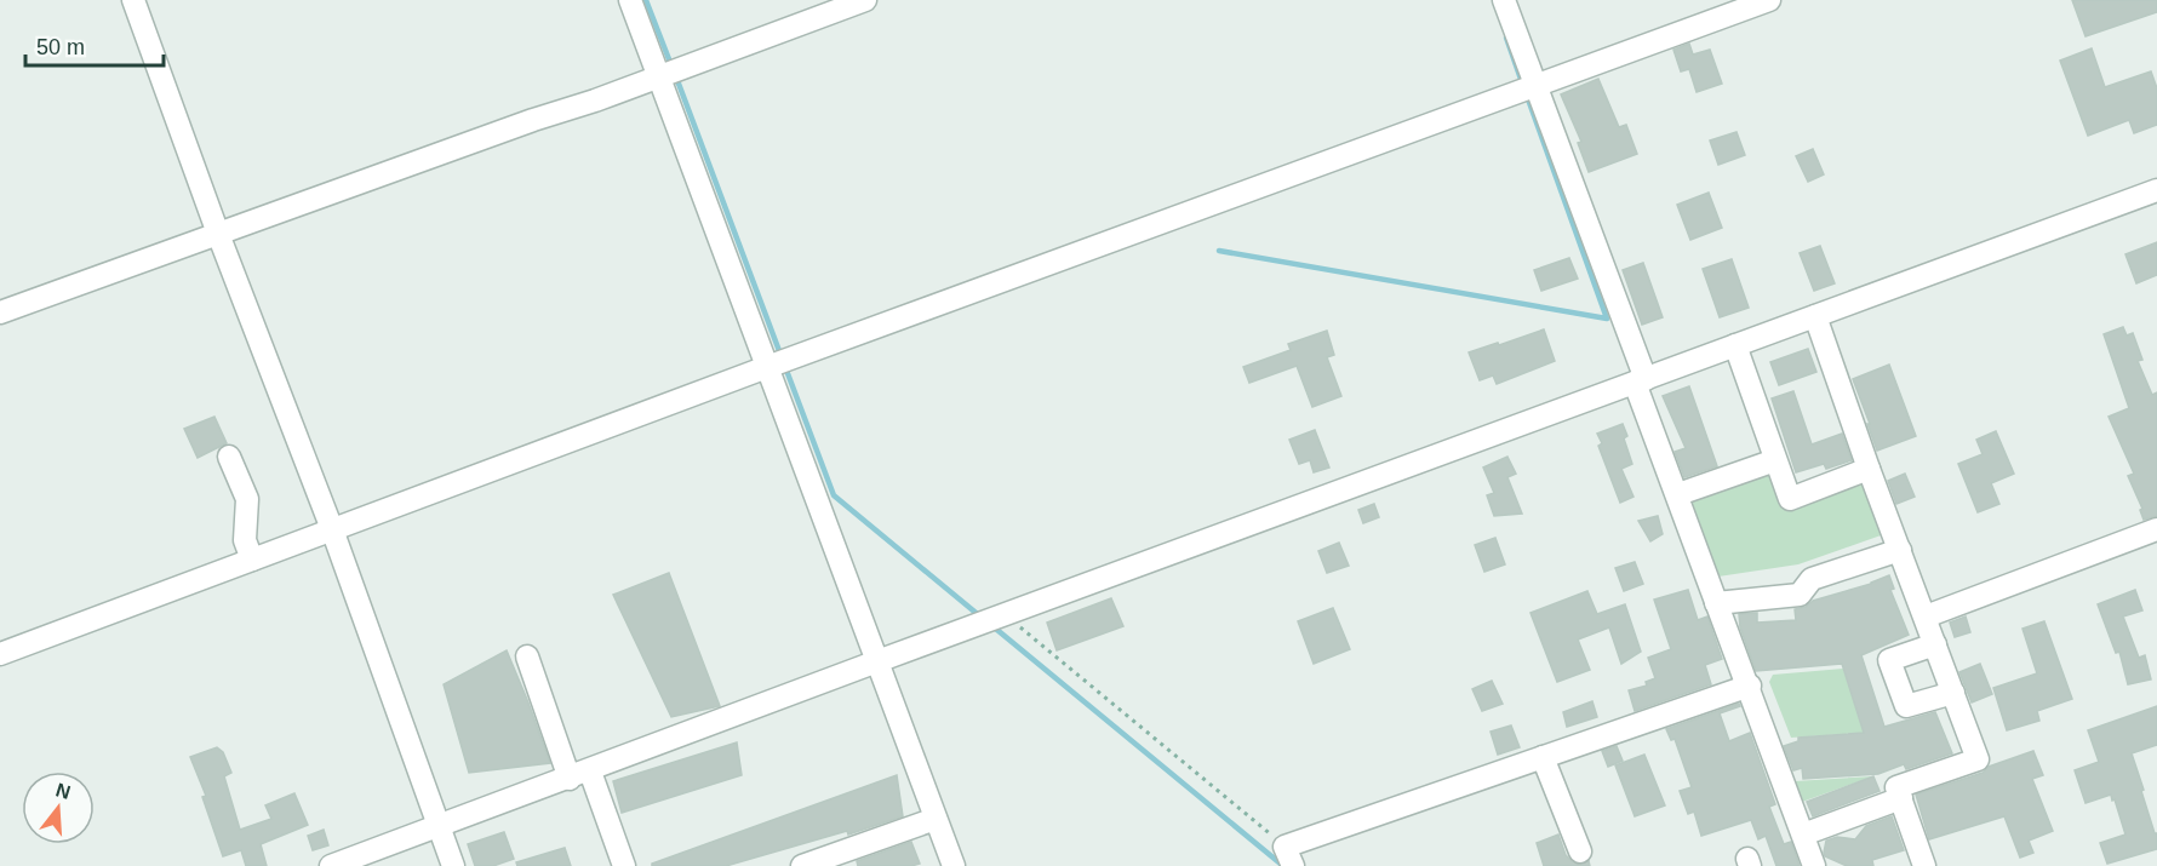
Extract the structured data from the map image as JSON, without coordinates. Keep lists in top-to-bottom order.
{
  "scale_bar": "50 m",
  "north": "top"
}
